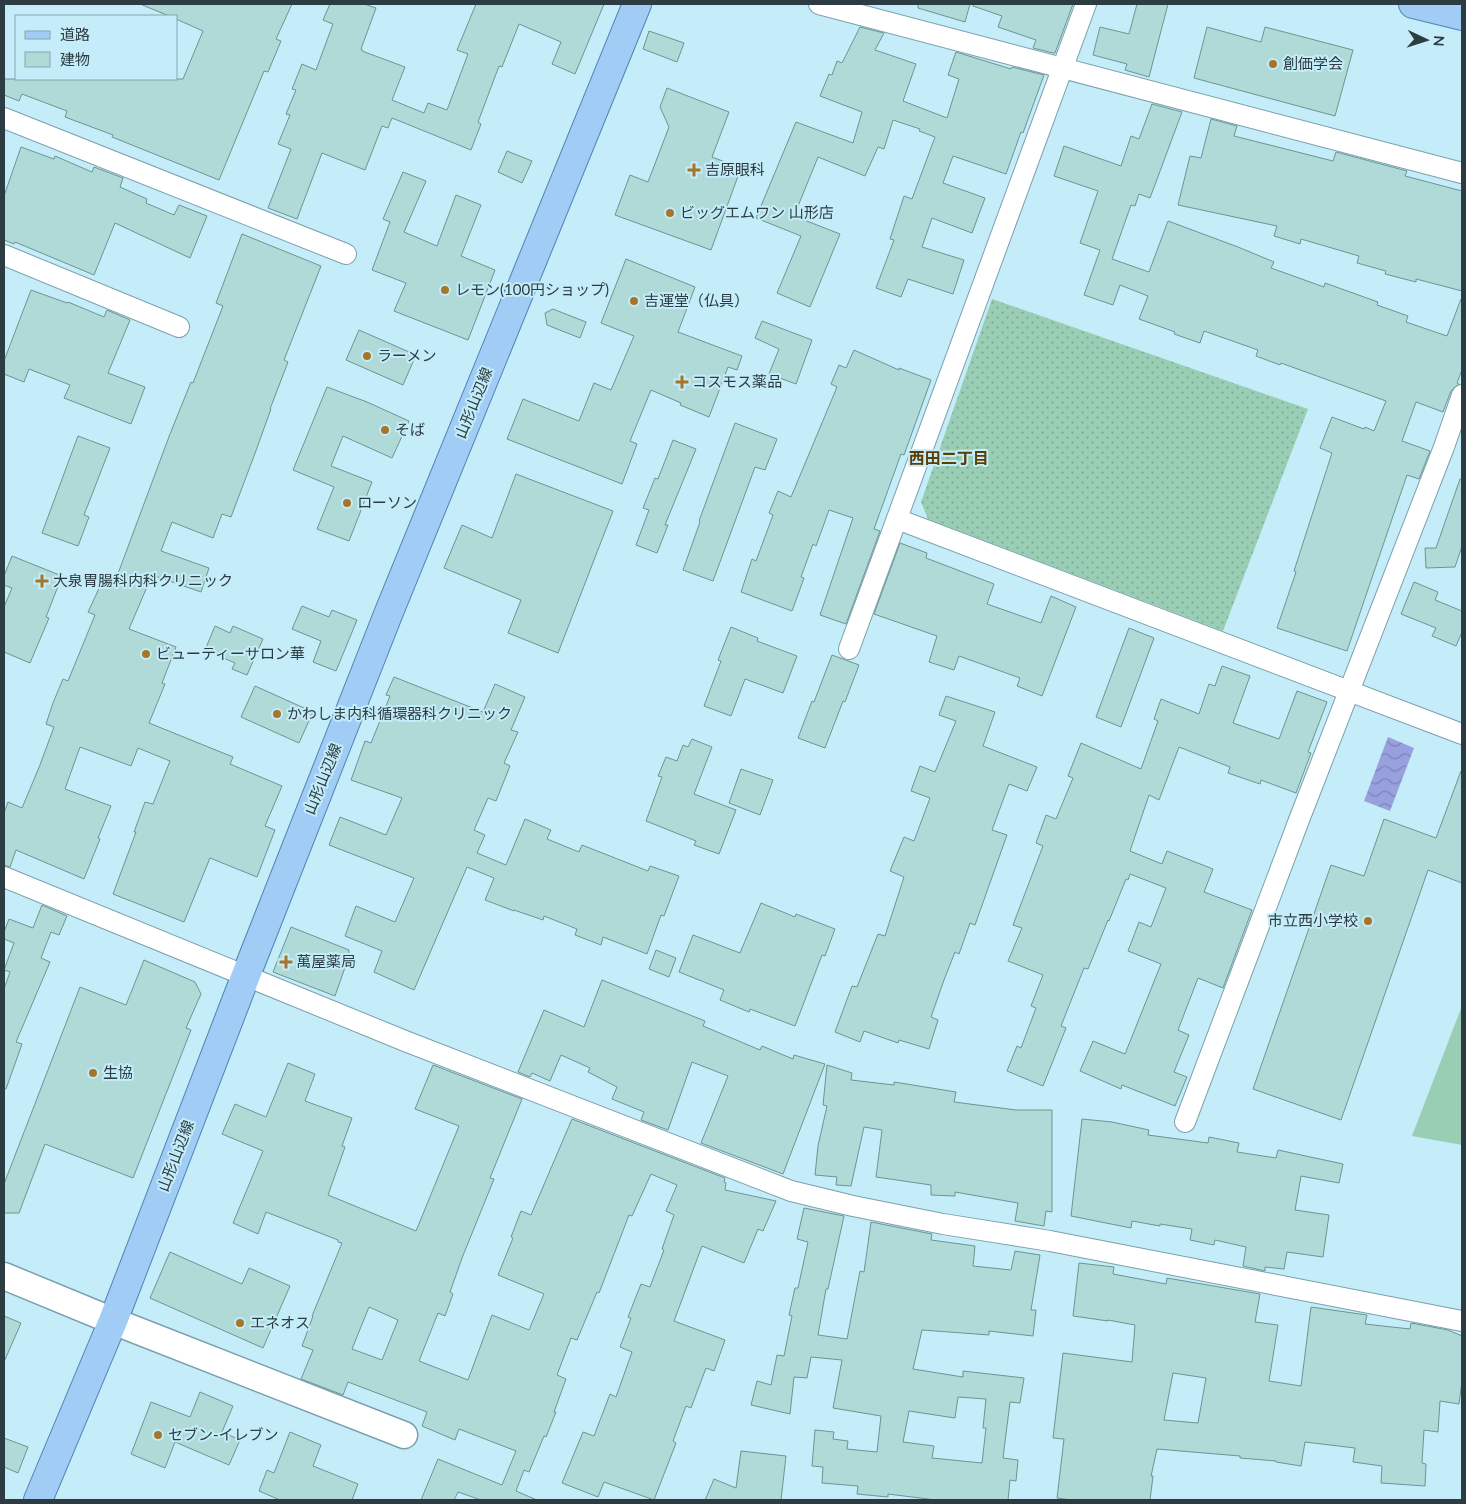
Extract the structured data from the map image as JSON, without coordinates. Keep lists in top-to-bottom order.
{
  "streets": {
    "main road": ["山形山辺線"]
  },
  "districts": ["西田二丁目"],
  "places": {
    "other": [
      "創価学会",
      "ビッグエムワン 山形店",
      "レモン(100円ショップ)",
      "吉運堂（仏具）",
      "ラーメン",
      "そば",
      "ローソン",
      "ビューティーサロン華",
      "かわしま内科循環器科クリニック",
      "市立西小学校",
      "生協",
      "エネオス",
      "セブン-イレブン"
    ],
    "health": [
      "吉原眼科",
      "コスモス薬品",
      "大泉胃腸科内科クリニック",
      "萬屋薬局"
    ]
  },
  "legend": ["道路", "建物"],
  "north": "right"
}
